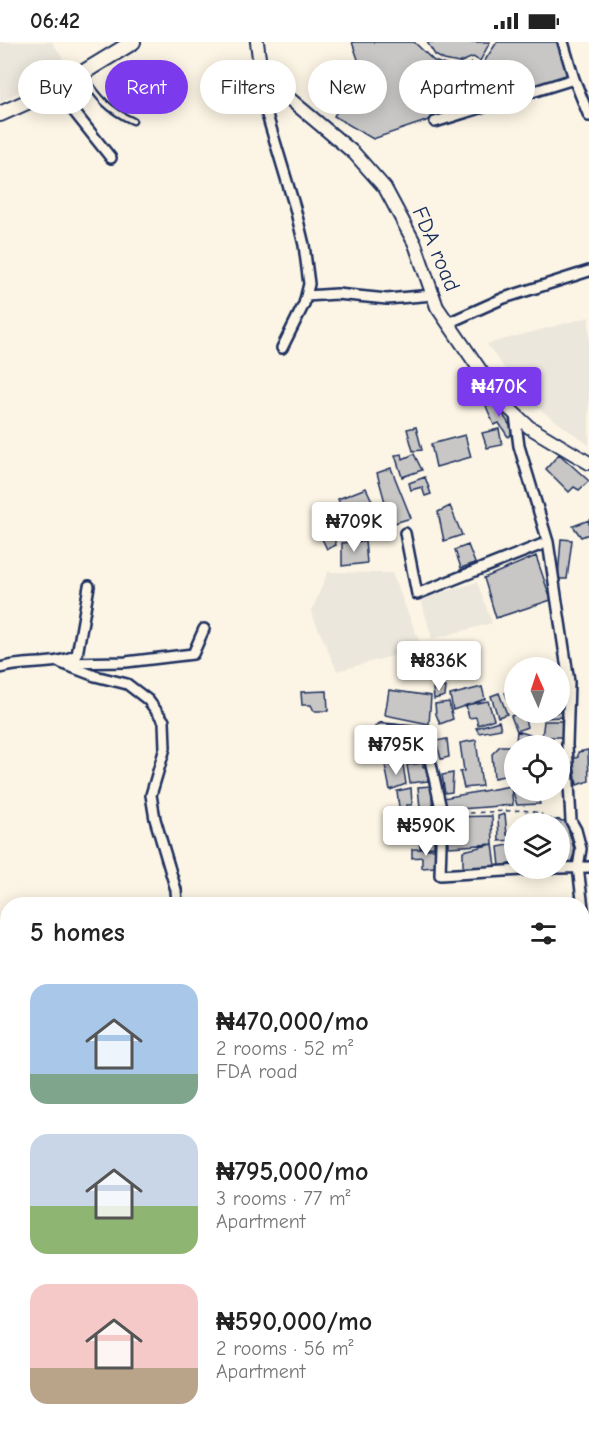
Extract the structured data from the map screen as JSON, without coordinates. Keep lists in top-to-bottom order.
{
  "streets": {
    "street": ["FDA road"]
  },
  "north": "top",
  "page": {
    "status": "06:42",
    "chip": [
      "Buy",
      "Rent",
      "Filters",
      "New",
      "Apartment"
    ],
    "price": [
      "₦470K",
      "₦709K",
      "₦836K",
      "₦795K",
      "₦590K"
    ],
    "heading": "5 homes",
    "list": [
      {
        "name": "₦470,000/mo",
        "note": "2 rooms · 52 m² · FDA road"
      },
      {
        "name": "₦795,000/mo",
        "note": "3 rooms · 77 m² · Apartment"
      },
      {
        "name": "₦590,000/mo",
        "note": "2 rooms · 56 m² · Apartment"
      }
    ]
  }
}
